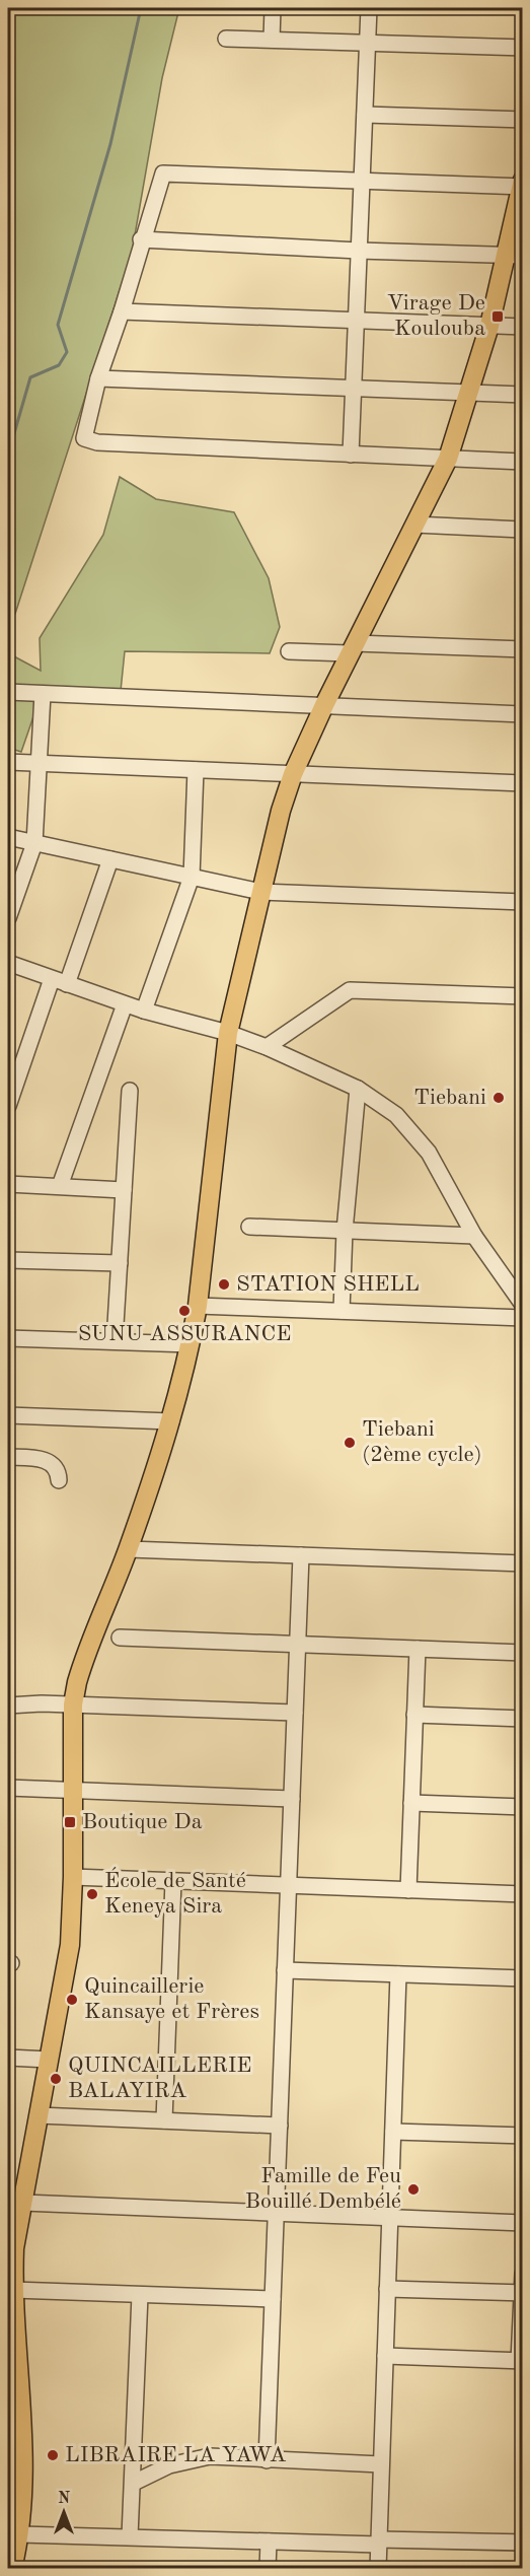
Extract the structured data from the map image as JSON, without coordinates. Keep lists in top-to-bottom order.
{
  "places": {
    "transit": ["Virage De Koulouba", "Boutique Da"],
    "other": [
      "Tiebani",
      "STATION SHELL",
      "SUNU ASSURANCE",
      "Tiebani (2ème cycle)",
      "École de Santé Keneya Sira",
      "Quincaillerie Kansaye et Frères",
      "QUINCAILLERIE BALAYIRA",
      "Famille de Feu Bouillé Dembélé",
      "LIBRAIRE LA YAWA"
    ]
  },
  "north": "top"
}
